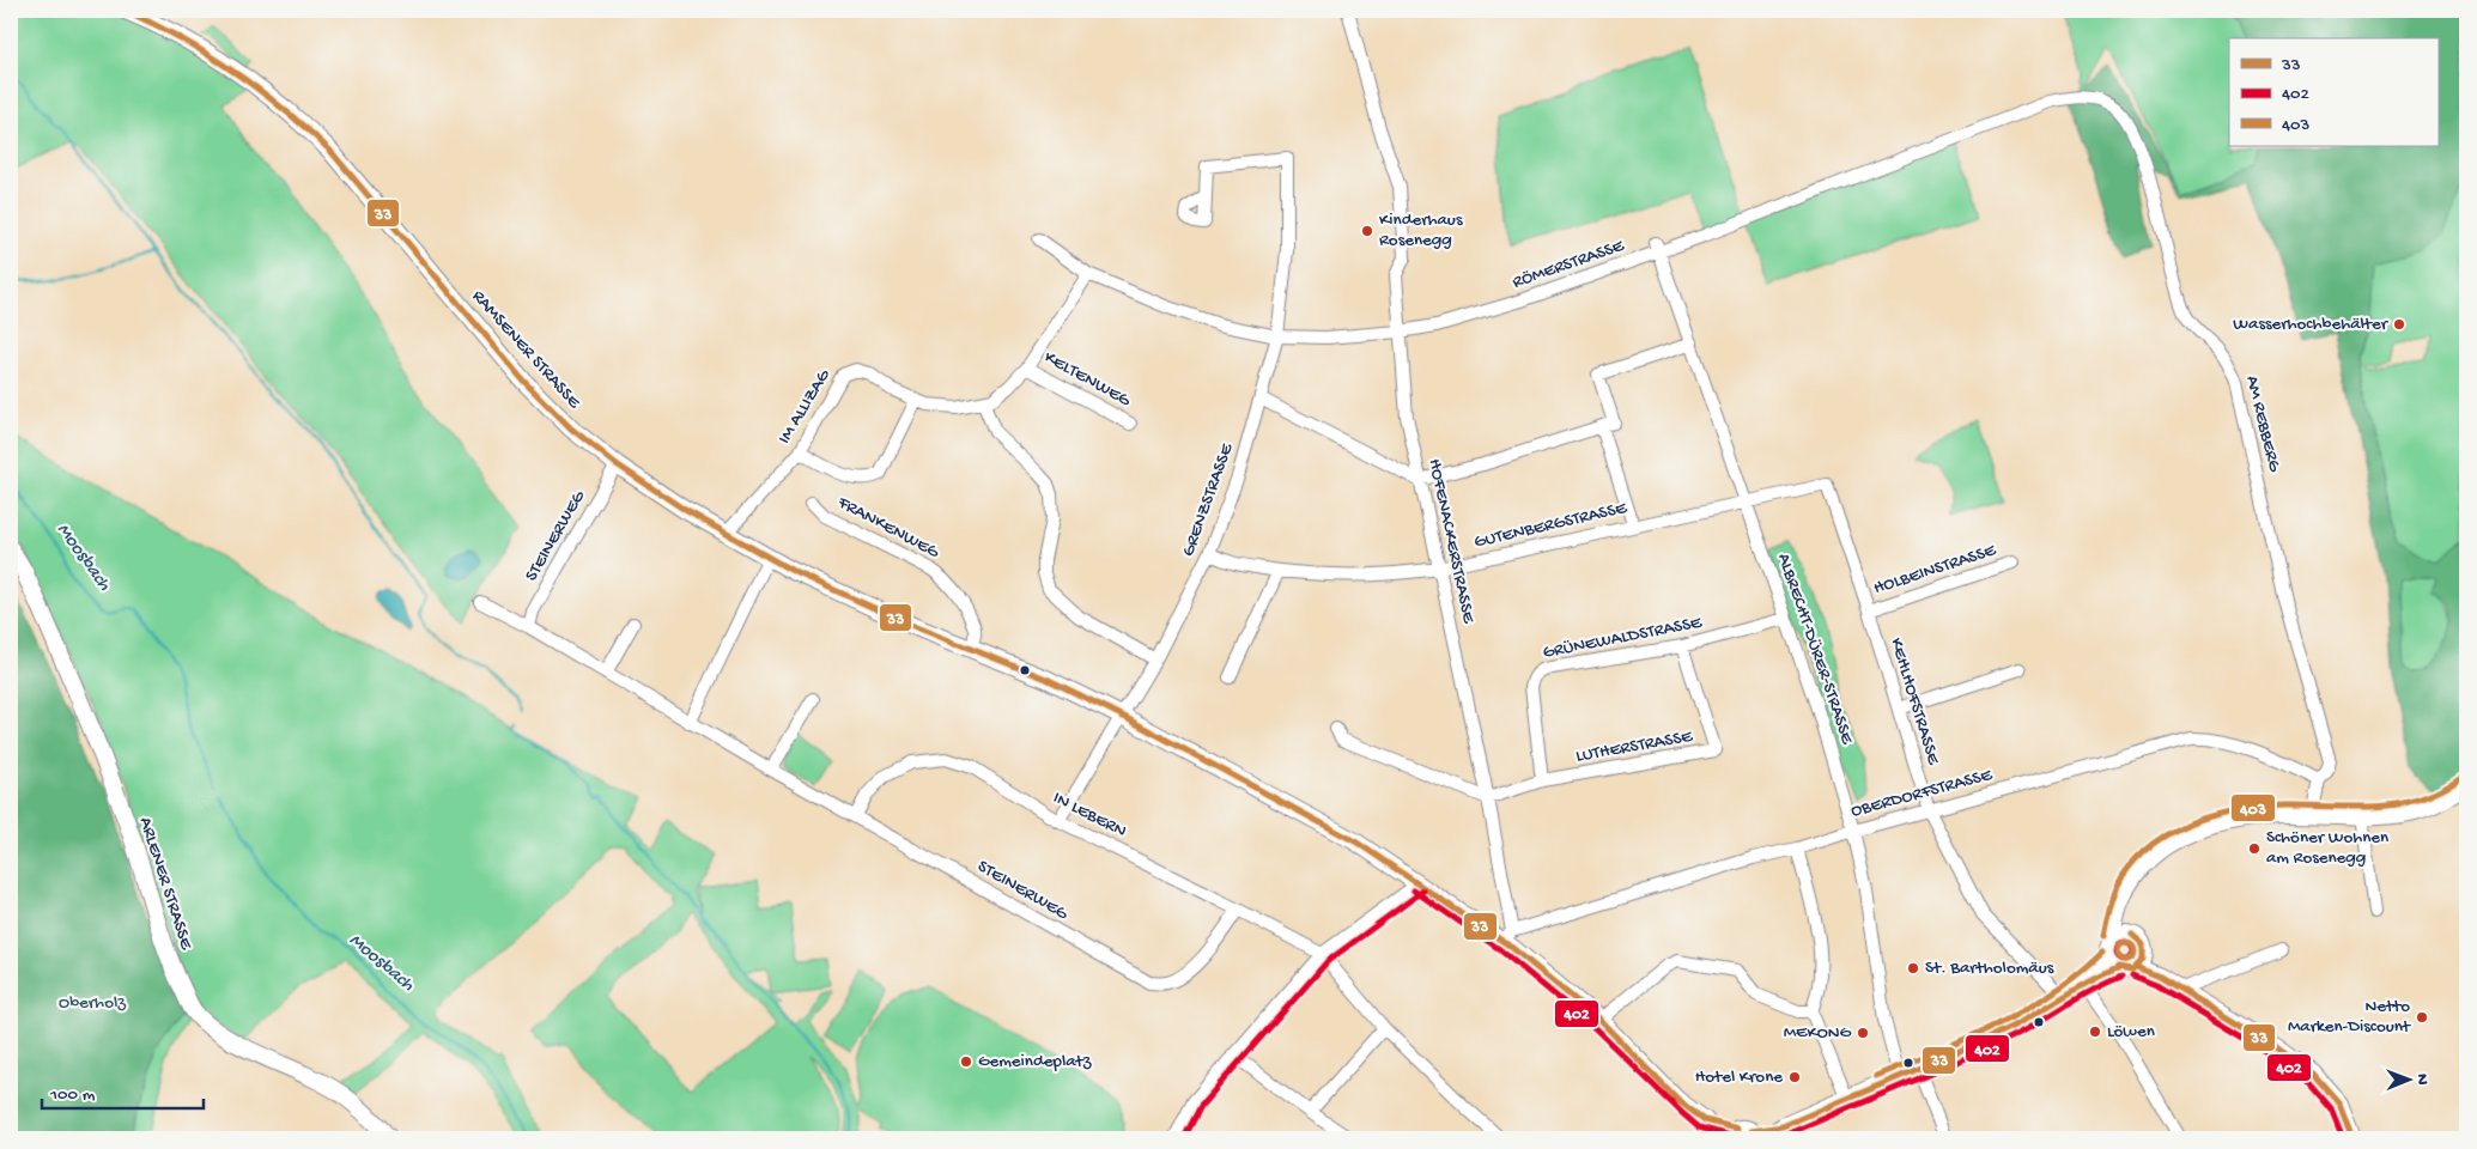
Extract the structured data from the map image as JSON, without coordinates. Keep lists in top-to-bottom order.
{
  "streets": {
    "main road": ["RAMSENER STRASSE", "ARLENER STRASSE"],
    "street": [
      "RÖMERSTRASSE",
      "KELTENWEG",
      "IM ALLIZAG",
      "AM REBBERG",
      "GRENZSTRASSE",
      "GUTENBERGSTRASSE",
      "FRANKENWEG",
      "STEINERWEG",
      "HOFENACKERSTRASSE",
      "HOLBEINSTRASSE",
      "GRÜNEWALDSTRASSE",
      "ALBRECHT-DÜRER-STRASSE",
      "KEHLHOFSTRASSE",
      "LUTHERSTRASSE",
      "OBERDORFSTRASSE",
      "IN LEBERN"
    ]
  },
  "crossings": [
    ["RÖMERSTRASSE", "IM ALLIZAG"],
    ["RÖMERSTRASSE", "AM REBBERG"],
    ["RÖMERSTRASSE", "GRENZSTRASSE"],
    ["RÖMERSTRASSE", "HOFENACKERSTRASSE"],
    ["RÖMERSTRASSE", "ALBRECHT-DÜRER-STRASSE"],
    ["RAMSENER STRASSE", "IM ALLIZAG"],
    ["RAMSENER STRASSE", "GRENZSTRASSE"],
    ["RAMSENER STRASSE", "FRANKENWEG"],
    ["RAMSENER STRASSE", "STEINERWEG"],
    ["RAMSENER STRASSE", "HOFENACKERSTRASSE"],
    ["RAMSENER STRASSE", "OBERDORFSTRASSE"],
    ["KELTENWEG", "IM ALLIZAG"],
    ["AM REBBERG", "OBERDORFSTRASSE"],
    ["GRENZSTRASSE", "GUTENBERGSTRASSE"],
    ["GRENZSTRASSE", "IN LEBERN"],
    ["GUTENBERGSTRASSE", "HOFENACKERSTRASSE"],
    ["GUTENBERGSTRASSE", "ALBRECHT-DÜRER-STRASSE"],
    ["GUTENBERGSTRASSE", "KEHLHOFSTRASSE"],
    ["STEINERWEG", "IN LEBERN"],
    ["HOFENACKERSTRASSE", "LUTHERSTRASSE"],
    ["HOFENACKERSTRASSE", "OBERDORFSTRASSE"],
    ["HOLBEINSTRASSE", "KEHLHOFSTRASSE"],
    ["GRÜNEWALDSTRASSE", "ALBRECHT-DÜRER-STRASSE"],
    ["GRÜNEWALDSTRASSE", "LUTHERSTRASSE"],
    ["ALBRECHT-DÜRER-STRASSE", "OBERDORFSTRASSE"],
    ["KEHLHOFSTRASSE", "OBERDORFSTRASSE"]
  ],
  "water": ["Moosbach"],
  "parks": ["Oberholz"],
  "places": [
    "Kinderhaus Rosenegg",
    "Wasserhochbehälter",
    "Schöner Wohnen am Rosenegg",
    "St. Bartholomäus",
    "Netto Marken-Discount",
    "Löwen",
    "MEKONG",
    "Gemeindeplatz",
    "Hotel Krone"
  ],
  "lines": ["transit line 33", "transit line 403", "transit line 402"],
  "legend": ["33", "402", "403"],
  "scale_bar": "100 m",
  "north": "right"
}
